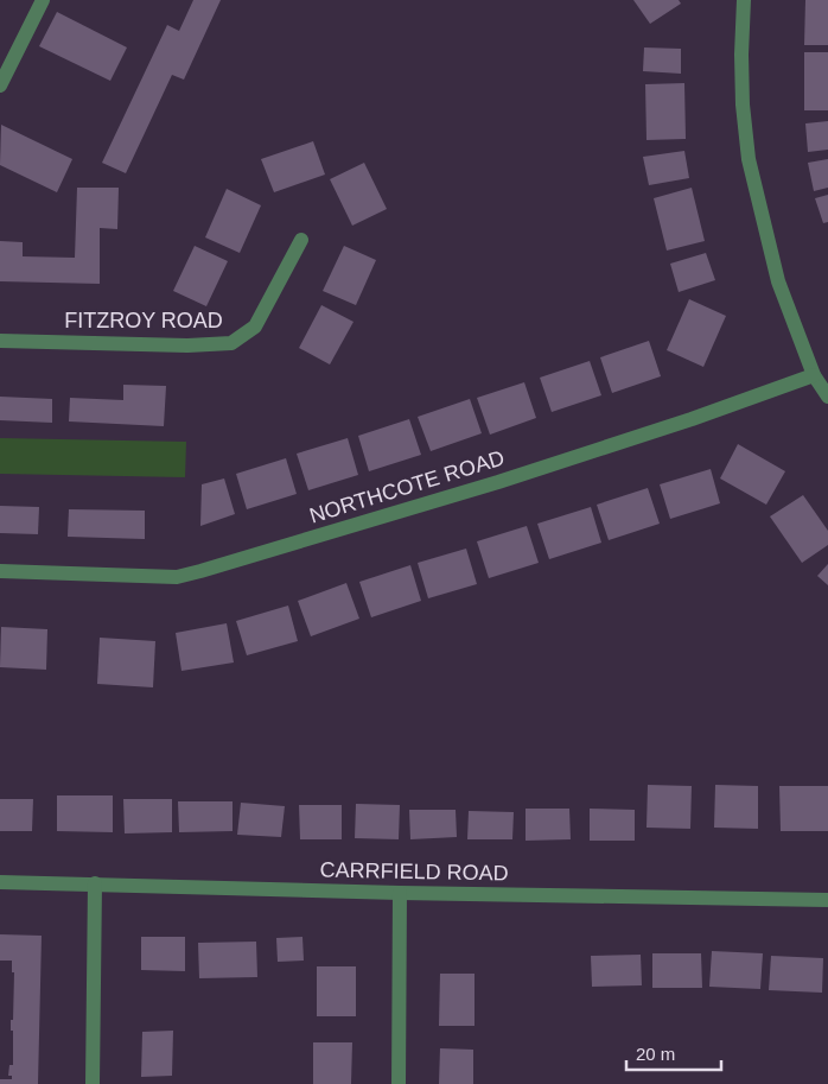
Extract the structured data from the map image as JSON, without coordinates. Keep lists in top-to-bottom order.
{
  "streets": {
    "street": ["FITZROY ROAD", "NORTHCOTE ROAD", "CARRFIELD ROAD"]
  },
  "scale_bar": "20 m"
}
